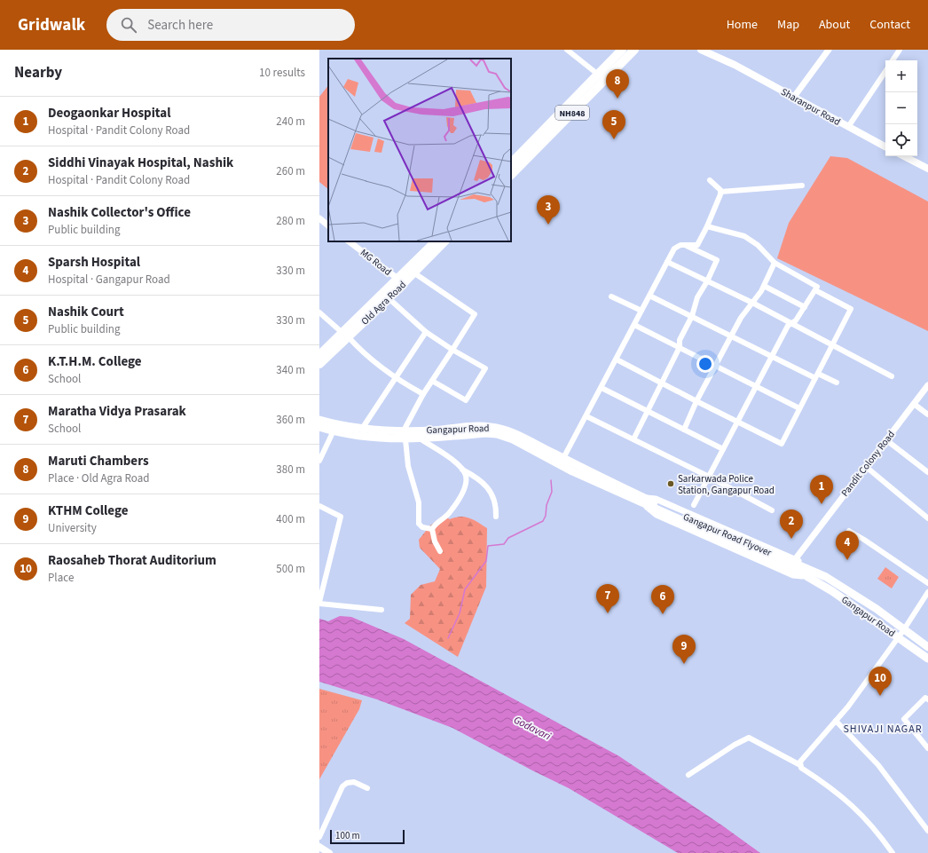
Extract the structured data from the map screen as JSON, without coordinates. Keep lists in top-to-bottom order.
{
  "streets": {
    "highway": ["NH848", "Old Agra Road"],
    "main road": ["Sharanpur Road", "Gangapur Road", "Gangapur Road Flyover"],
    "street": ["MG Road", "Pandit Colony Road"]
  },
  "crossings": [
    ["MG Road", "Old Agra Road"],
    ["Gangapur Road", "Gangapur Road Flyover"],
    ["Pandit Colony Road", "Gangapur Road Flyover"]
  ],
  "districts": ["SHIVAJI NAGAR"],
  "water": ["Godavari"],
  "places": ["Sarkarwada Police Station, Gangapur Road"],
  "scale_bar": "100 m",
  "page": {
    "header": "Gridwalk",
    "search": "Search here",
    "nav": [
      "Home",
      "Map",
      "About",
      "Contact"
    ],
    "heading": ["Nearby", "10 results"],
    "map_buttons": ["+", "−"],
    "pins": [
      "8",
      "5",
      "3",
      "1",
      "2",
      "4",
      "7",
      "6",
      "9",
      "10"
    ],
    "list": [
      {
        "mark": "1",
        "name": "Deogaonkar Hospital",
        "note": "Hospital · Pandit Colony Road",
        "value": "240 m"
      },
      {
        "mark": "2",
        "name": "Siddhi Vinayak Hospital, Nashik",
        "note": "Hospital · Pandit Colony Road",
        "value": "260 m"
      },
      {
        "mark": "3",
        "name": "Nashik Collector's Office",
        "note": "Public building",
        "value": "280 m"
      },
      {
        "mark": "4",
        "name": "Sparsh Hospital",
        "note": "Hospital · Gangapur Road",
        "value": "330 m"
      },
      {
        "mark": "5",
        "name": "Nashik Court",
        "note": "Public building",
        "value": "330 m"
      },
      {
        "mark": "6",
        "name": "K.T.H.M. College",
        "note": "School",
        "value": "340 m"
      },
      {
        "mark": "7",
        "name": "Maratha Vidya Prasarak",
        "note": "School",
        "value": "360 m"
      },
      {
        "mark": "8",
        "name": "Maruti Chambers",
        "note": "Place · Old Agra Road",
        "value": "380 m"
      },
      {
        "mark": "9",
        "name": "KTHM College",
        "note": "University",
        "value": "400 m"
      },
      {
        "mark": "10",
        "name": "Raosaheb Thorat Auditorium",
        "note": "Place",
        "value": "500 m"
      }
    ],
    "scale": "100 m"
  }
}
